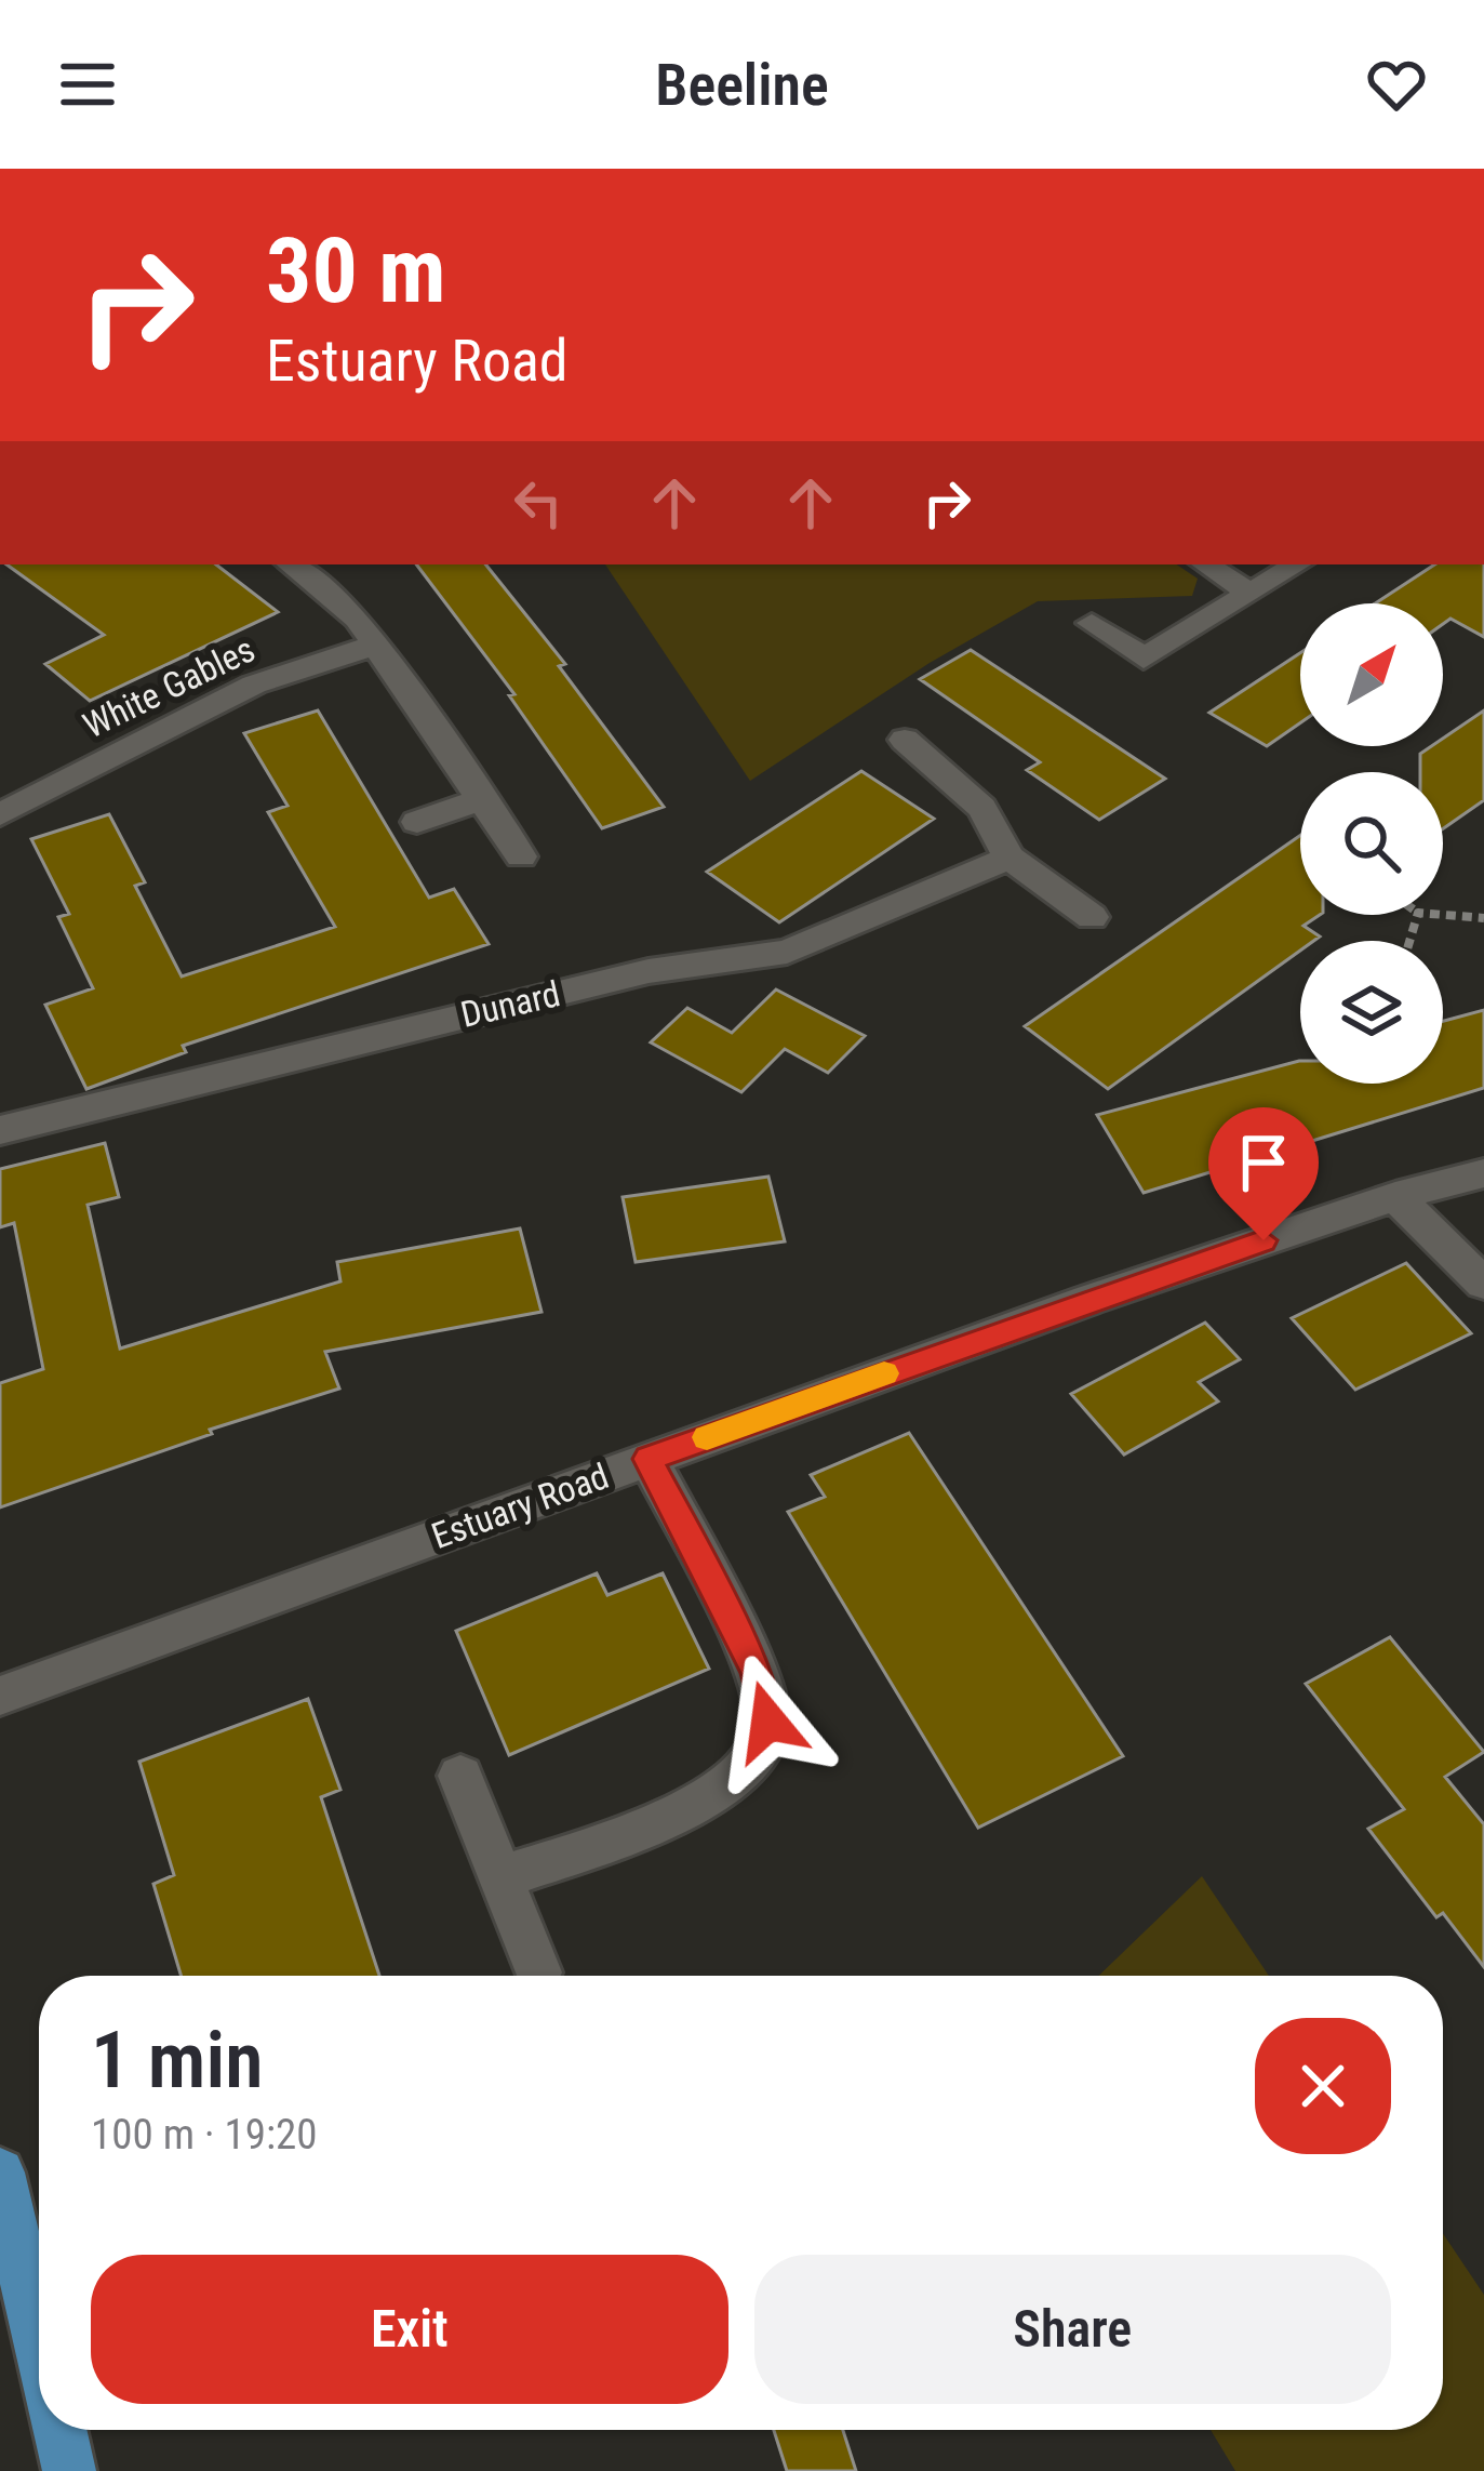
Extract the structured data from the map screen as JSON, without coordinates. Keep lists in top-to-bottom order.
{
  "streets": {
    "street": ["White Gables", "Dunard", "Estuary Road"]
  },
  "north": "top right",
  "page": {
    "header": "Beeline",
    "turn": ["30 m", "Estuary Road"],
    "heading": ["1 min", "100 m · 19:20"],
    "buttons": ["Exit", "Share"]
  }
}
